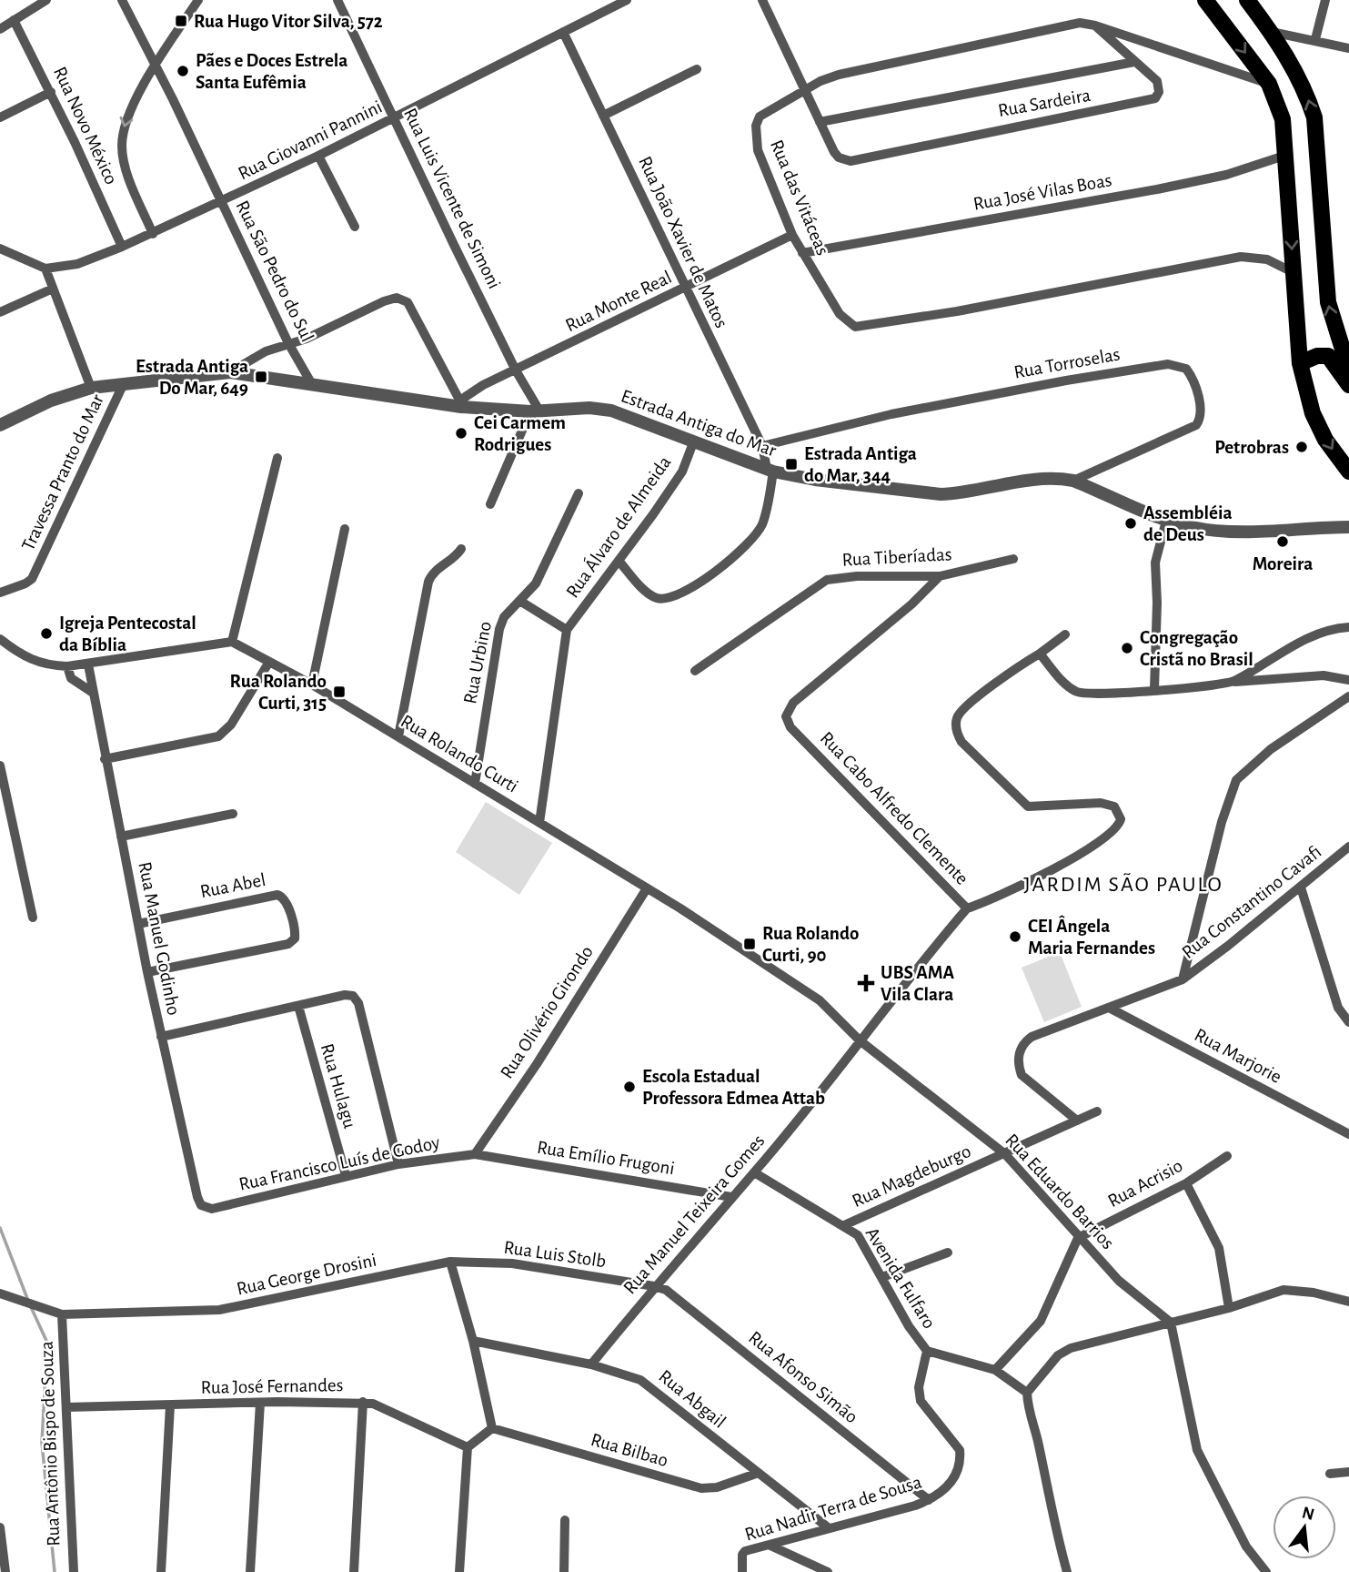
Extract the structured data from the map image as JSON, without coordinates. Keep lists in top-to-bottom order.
{
  "streets": {
    "street": [
      "Rua Sardeira",
      "Rua Novo México",
      "Rua Giovanni Pannini",
      "Rua José Vilas Boas",
      "Rua das Vitáceas",
      "Rua Luis Vicente de Simoni",
      "Rua João Xavier de Matos",
      "Rua São Pedro do Sul",
      "Rua Monte Real",
      "Rua Torroselas",
      "Estrada Antiga do Mar",
      "Travessa Pranto do Mar",
      "Rua Álvaro de Almeida",
      "Rua Tiberíadas",
      "Rua Urbino",
      "Rua Rolando Curti",
      "Rua Cabo Alfredo Clemente",
      "Rua Abel",
      "Rua Constantino Cavafi",
      "Rua Manuel Godinho",
      "Rua Olivério Girondo",
      "Rua Marjorie",
      "Rua Hulagu",
      "Rua Emílio Frugoni",
      "Rua Francisco Luís de Godoy",
      "Rua Magdeburgo",
      "Rua Acrisio",
      "Rua Eduardo Barrios",
      "Rua Manuel Teixeira Gomes",
      "Rua Luis Stolb",
      "Rua George Drosini",
      "Avenida Fulfaro",
      "Rua Afonso Simão",
      "Rua José Fernandes",
      "Rua Abgail",
      "Rua Antônio Bispo de Souza",
      "Rua Bilbao",
      "Rua Nadir Terra de Sousa"
    ]
  },
  "crossings": [
    ["Rua Sardeira", "Rua das Vitáceas"],
    ["Rua Novo México", "Rua Giovanni Pannini"],
    ["Rua Giovanni Pannini", "Rua Luis Vicente de Simoni"],
    ["Rua Giovanni Pannini", "Rua João Xavier de Matos"],
    ["Rua Giovanni Pannini", "Rua São Pedro do Sul"],
    ["Rua José Vilas Boas", "Rua das Vitáceas"],
    ["Rua das Vitáceas", "Rua Monte Real"],
    ["Rua Luis Vicente de Simoni", "Rua Monte Real"],
    ["Rua Luis Vicente de Simoni", "Estrada Antiga do Mar"],
    ["Rua João Xavier de Matos", "Rua Monte Real"],
    ["Rua João Xavier de Matos", "Rua Torroselas"],
    ["Rua João Xavier de Matos", "Estrada Antiga do Mar"],
    ["Rua São Pedro do Sul", "Estrada Antiga do Mar"],
    ["Rua Monte Real", "Estrada Antiga do Mar"],
    ["Rua Torroselas", "Estrada Antiga do Mar"],
    ["Estrada Antiga do Mar", "Travessa Pranto do Mar"],
    ["Estrada Antiga do Mar", "Rua Álvaro de Almeida"],
    ["Rua Álvaro de Almeida", "Rua Rolando Curti"],
    ["Rua Tiberíadas", "Rua Cabo Alfredo Clemente"],
    ["Rua Urbino", "Rua Rolando Curti"],
    ["Rua Rolando Curti", "Rua Olivério Girondo"],
    ["Rua Rolando Curti", "Rua Eduardo Barrios"],
    ["Rua Rolando Curti", "Rua Manuel Teixeira Gomes"],
    ["Rua Cabo Alfredo Clemente", "Rua Manuel Teixeira Gomes"],
    ["Rua Abel", "Rua Manuel Godinho"],
    ["Rua Constantino Cavafi", "Rua Marjorie"],
    ["Rua Constantino Cavafi", "Rua Magdeburgo"],
    ["Rua Manuel Godinho", "Rua Francisco Luís de Godoy"],
    ["Rua Olivério Girondo", "Rua Emílio Frugoni"],
    ["Rua Olivério Girondo", "Rua Francisco Luís de Godoy"],
    ["Rua Hulagu", "Rua Francisco Luís de Godoy"],
    ["Rua Emílio Frugoni", "Rua Francisco Luís de Godoy"],
    ["Rua Emílio Frugoni", "Rua Manuel Teixeira Gomes"],
    ["Rua Magdeburgo", "Rua Eduardo Barrios"],
    ["Rua Magdeburgo", "Avenida Fulfaro"],
    ["Rua Acrisio", "Rua Eduardo Barrios"],
    ["Rua Eduardo Barrios", "Rua Manuel Teixeira Gomes"],
    ["Rua Manuel Teixeira Gomes", "Rua Luis Stolb"],
    ["Rua Manuel Teixeira Gomes", "Avenida Fulfaro"],
    ["Rua Manuel Teixeira Gomes", "Rua Afonso Simão"],
    ["Rua Manuel Teixeira Gomes", "Rua Abgail"],
    ["Rua Luis Stolb", "Rua George Drosini"],
    ["Rua Luis Stolb", "Rua Afonso Simão"],
    ["Rua George Drosini", "Rua Antônio Bispo de Souza"],
    ["Avenida Fulfaro", "Rua Nadir Terra de Sousa"],
    ["Rua Afonso Simão", "Rua Nadir Terra de Sousa"],
    ["Rua José Fernandes", "Rua Antônio Bispo de Souza"],
    ["Rua Abgail", "Rua Bilbao"],
    ["Rua Abgail", "Rua Nadir Terra de Sousa"]
  ],
  "districts": ["JARDIM SÃO PAULO"],
  "places": {
    "transit": [
      "Rua Hugo Vitor Silva, 572",
      "Estrada Antiga Do Mar, 649",
      "Estrada Antiga do Mar, 344",
      "Rua Rolando Curti, 315",
      "Rua Rolando Curti, 90"
    ],
    "other": [
      "Pães e Doces Estrela Santa Eufêmia",
      "Cei Carmem Rodrigues",
      "Petrobras",
      "Assembléia de Deus",
      "Moreira",
      "Igreja Pentecostal da Bíblia",
      "Congregação Cristã no Brasil",
      "CEI Ângela Maria Fernandes",
      "Escola Estadual Professora Edmea Attab"
    ],
    "health": ["UBS AMA Vila Clara"]
  },
  "north": "top"
}
